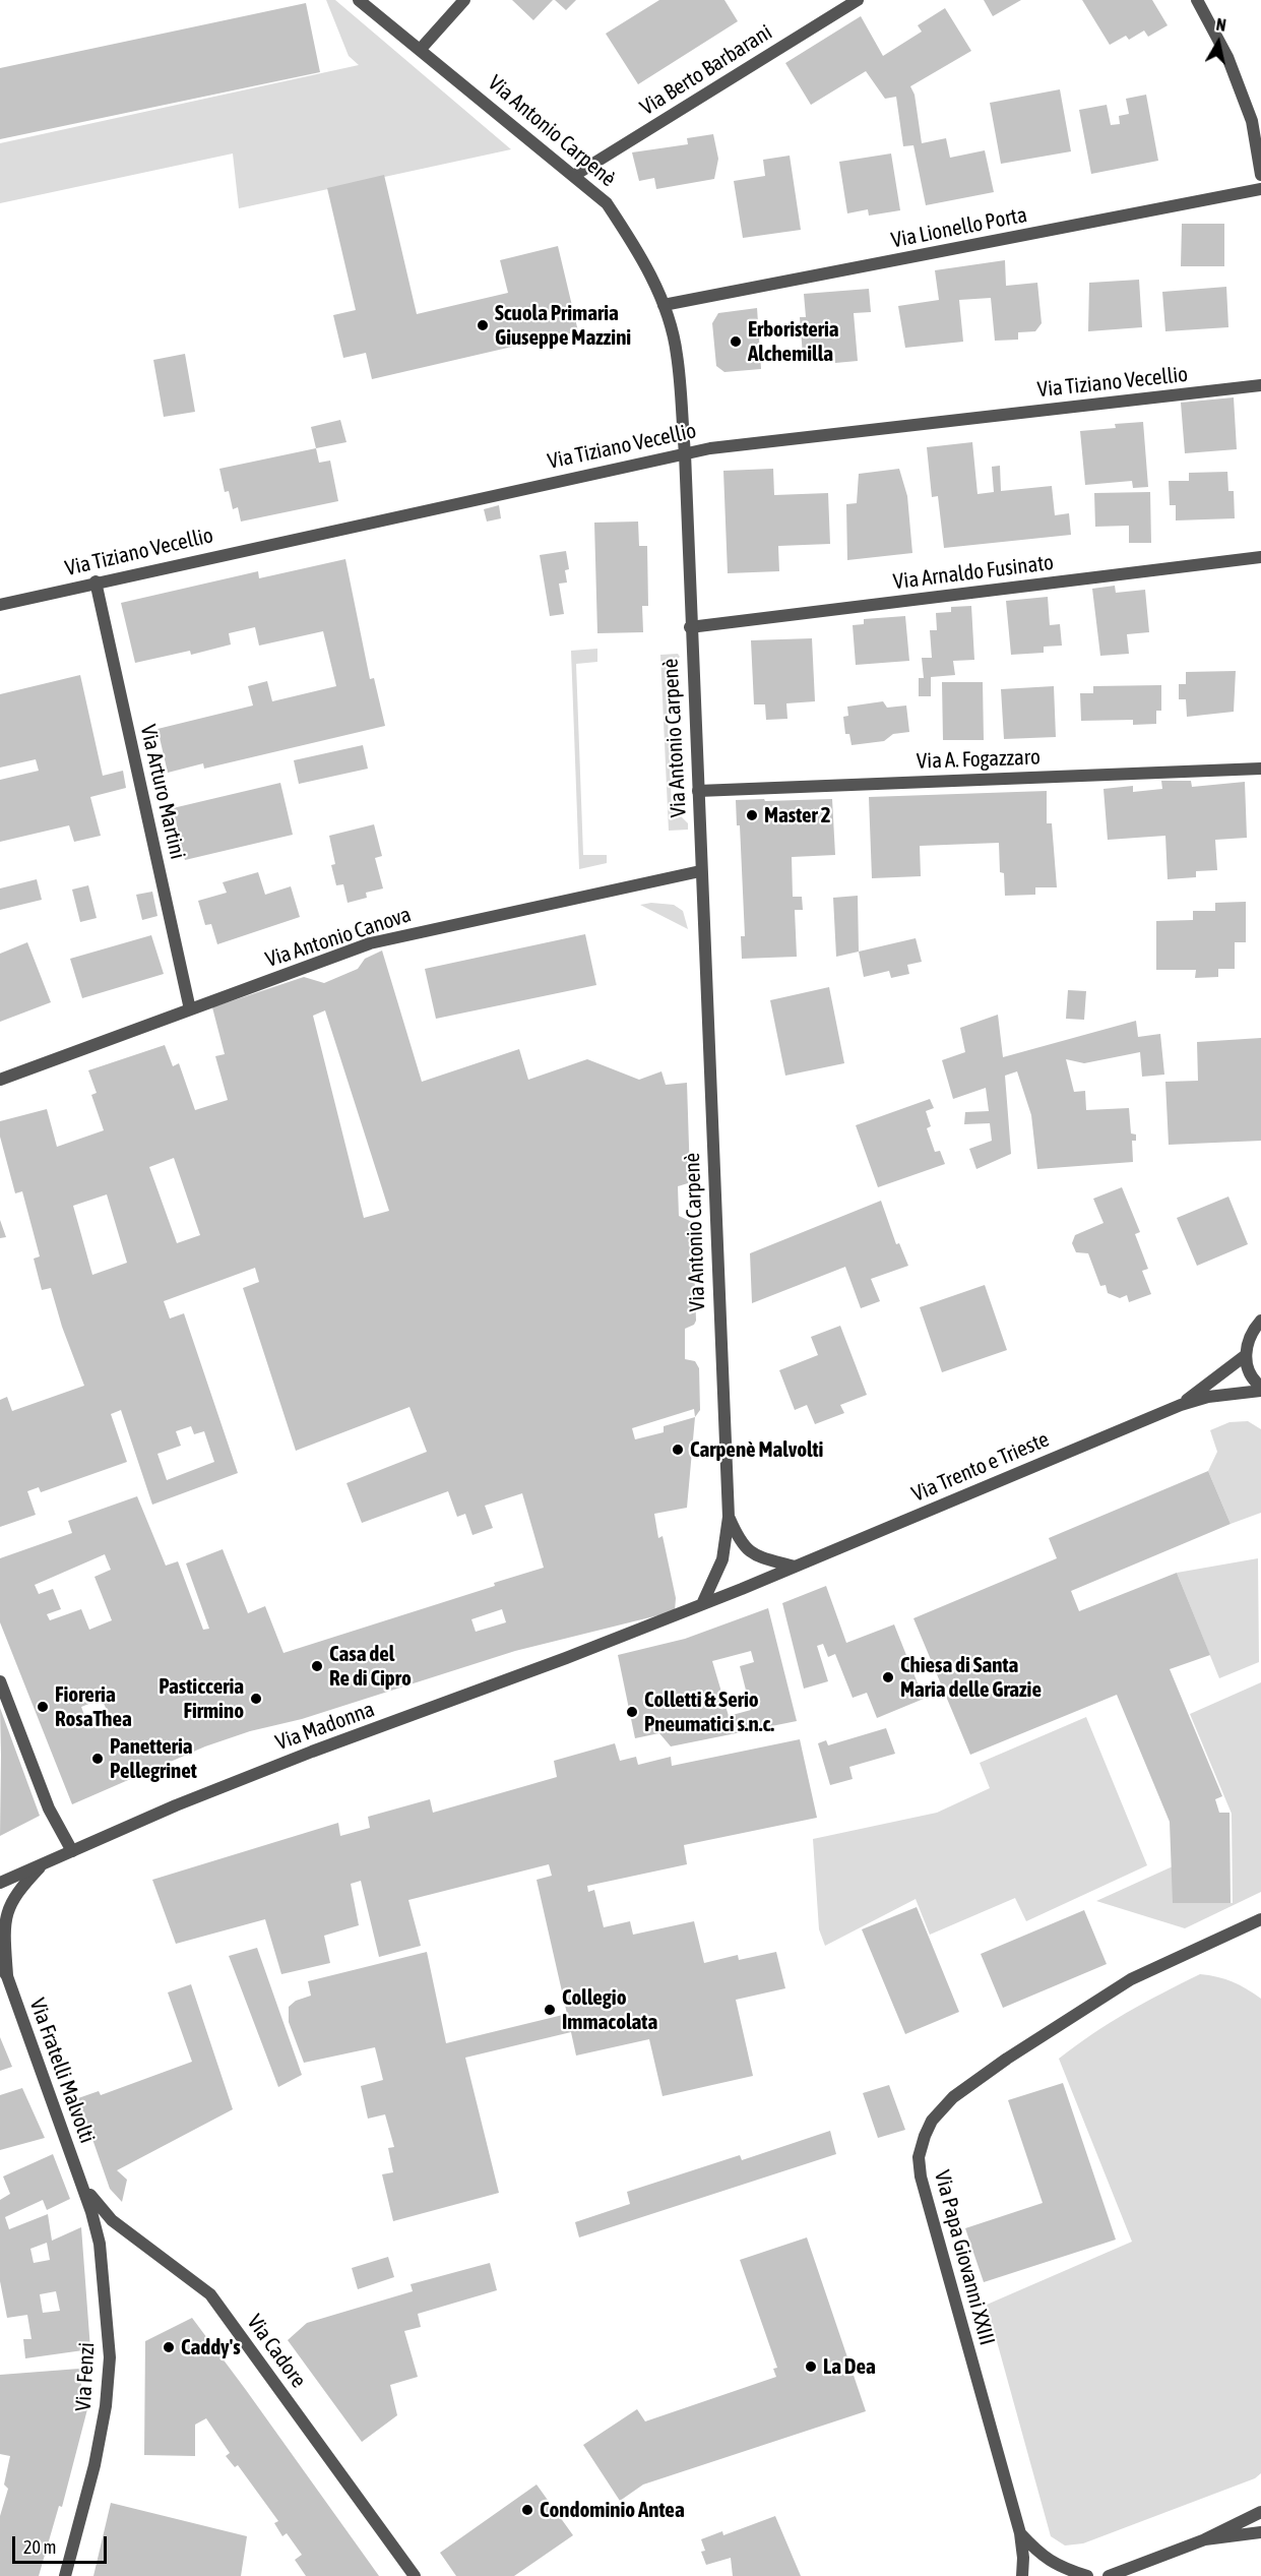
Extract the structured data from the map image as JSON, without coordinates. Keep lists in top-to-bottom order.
{
  "streets": {
    "street": [
      "Via Berto Barbarani",
      "Via Antonio Carpenè",
      "Via Lionello Porta",
      "Via Tiziano Vecellio",
      "Via Arnaldo Fusinato",
      "Via A. Fogazzaro",
      "Via Arturo Martini",
      "Via Antonio Canova",
      "Via Trento e Trieste",
      "Via Madonna",
      "Via Fratelli Malvolti",
      "Via Papa Giovanni XXIII",
      "Via Cadore",
      "Via Fenzi"
    ]
  },
  "crossings": [
    ["Via Berto Barbarani", "Via Antonio Carpenè"],
    ["Via Antonio Carpenè", "Via Lionello Porta"],
    ["Via Antonio Carpenè", "Via Tiziano Vecellio"],
    ["Via Antonio Carpenè", "Via Arnaldo Fusinato"],
    ["Via Antonio Carpenè", "Via A. Fogazzaro"],
    ["Via Antonio Carpenè", "Via Antonio Canova"],
    ["Via Antonio Carpenè", "Via Trento e Trieste"],
    ["Via Antonio Carpenè", "Via Madonna"],
    ["Via Tiziano Vecellio", "Via Arturo Martini"],
    ["Via Arturo Martini", "Via Antonio Canova"],
    ["Via Trento e Trieste", "Via Madonna"],
    ["Via Madonna", "Via Fratelli Malvolti"],
    ["Via Fratelli Malvolti", "Via Cadore"],
    ["Via Fratelli Malvolti", "Via Fenzi"],
    ["Via Cadore", "Via Fenzi"]
  ],
  "places": [
    "Scuola Primaria Giuseppe Mazzini",
    "Erboristeria Alchemilla",
    "Master 2",
    "Carpenè Malvolti",
    "Casa del Re di Cipro",
    "Chiesa di Santa Maria delle Grazie",
    "Pasticceria Firmino",
    "Fioreria RosaThea",
    "Colletti & Serio Pneumatici s.n.c.",
    "Panetteria Pellegrinet",
    "Collegio Immacolata",
    "Caddy's",
    "La Dea",
    "Condominio Antea"
  ],
  "scale_bar": "20 m",
  "north": "top"
}
